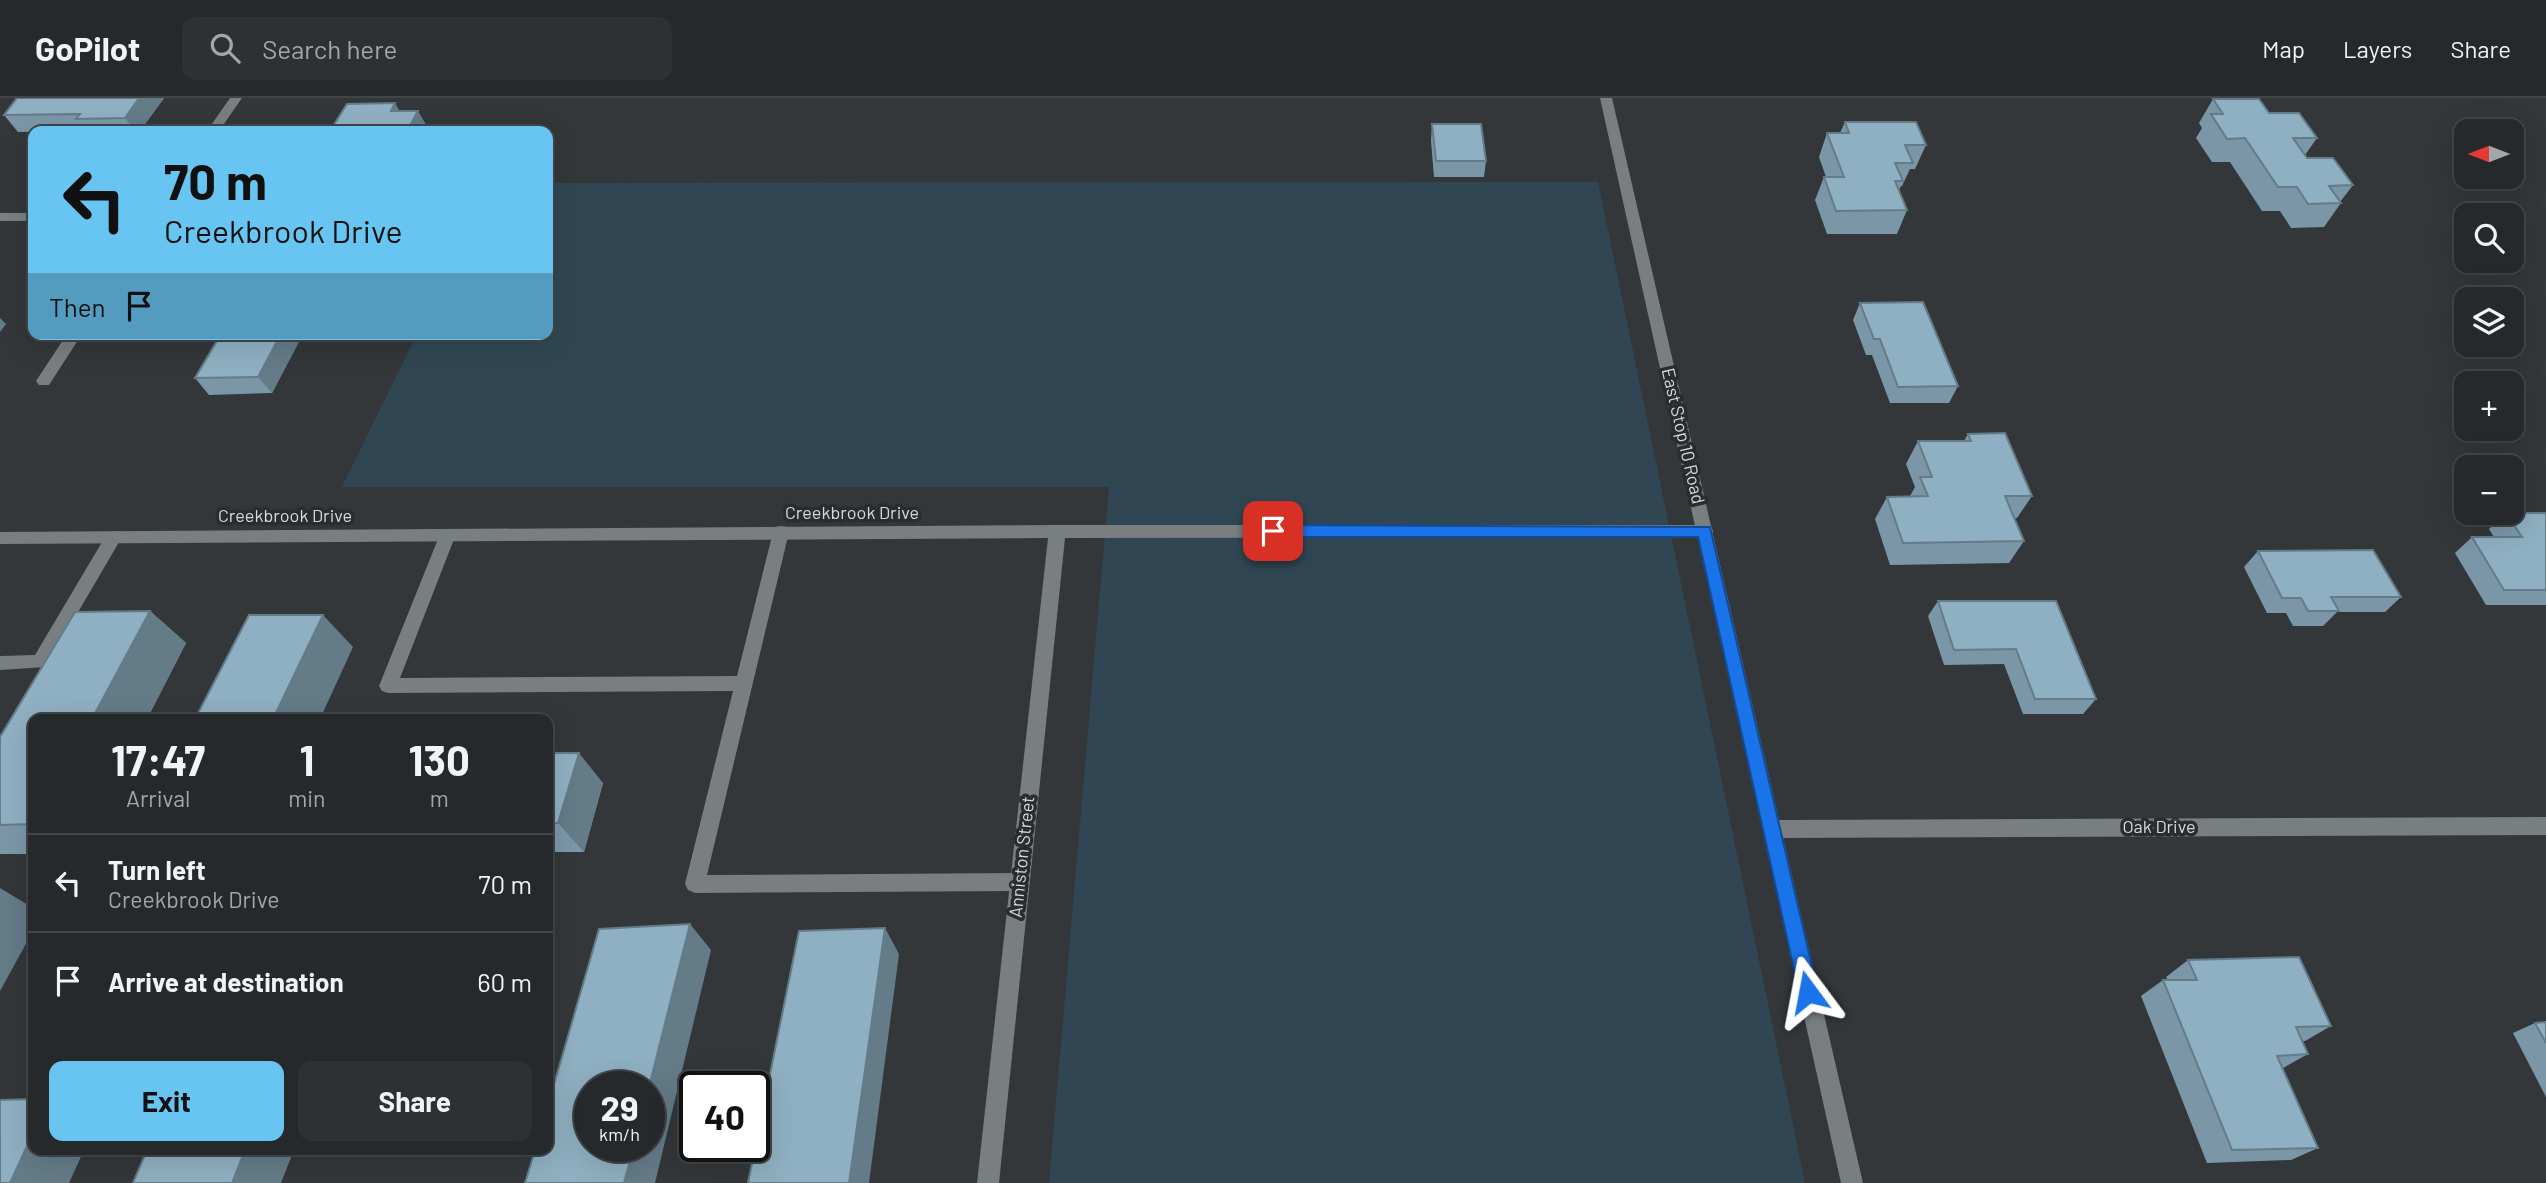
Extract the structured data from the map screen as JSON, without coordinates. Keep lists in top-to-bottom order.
{
  "streets": {
    "street": [
      "East Stop 10 Road",
      "Creekbrook Drive",
      "Oak Drive",
      "Anniston Street"
    ]
  },
  "crossings": [
    ["East Stop 10 Road", "Creekbrook Drive"],
    ["East Stop 10 Road", "Oak Drive"],
    ["Creekbrook Drive", "Anniston Street"]
  ],
  "north": "left",
  "page": {
    "header": "GoPilot",
    "search": "Search here",
    "nav": ["Map", "Layers", "Share"],
    "map_buttons": ["+", "−"],
    "turn": ["70 m", "Creekbrook Drive"],
    "then": "Then",
    "eta": [
      "17:47",
      "Arrival",
      "1",
      "min",
      "130",
      "m"
    ],
    "list": [
      {
        "name": "Turn left",
        "note": "Creekbrook Drive",
        "value": "70 m"
      },
      {
        "name": "Arrive at destination",
        "value": "60 m"
      }
    ],
    "buttons": ["Exit", "Share"],
    "speed": "29 km/h",
    "limit": "40"
  }
}
